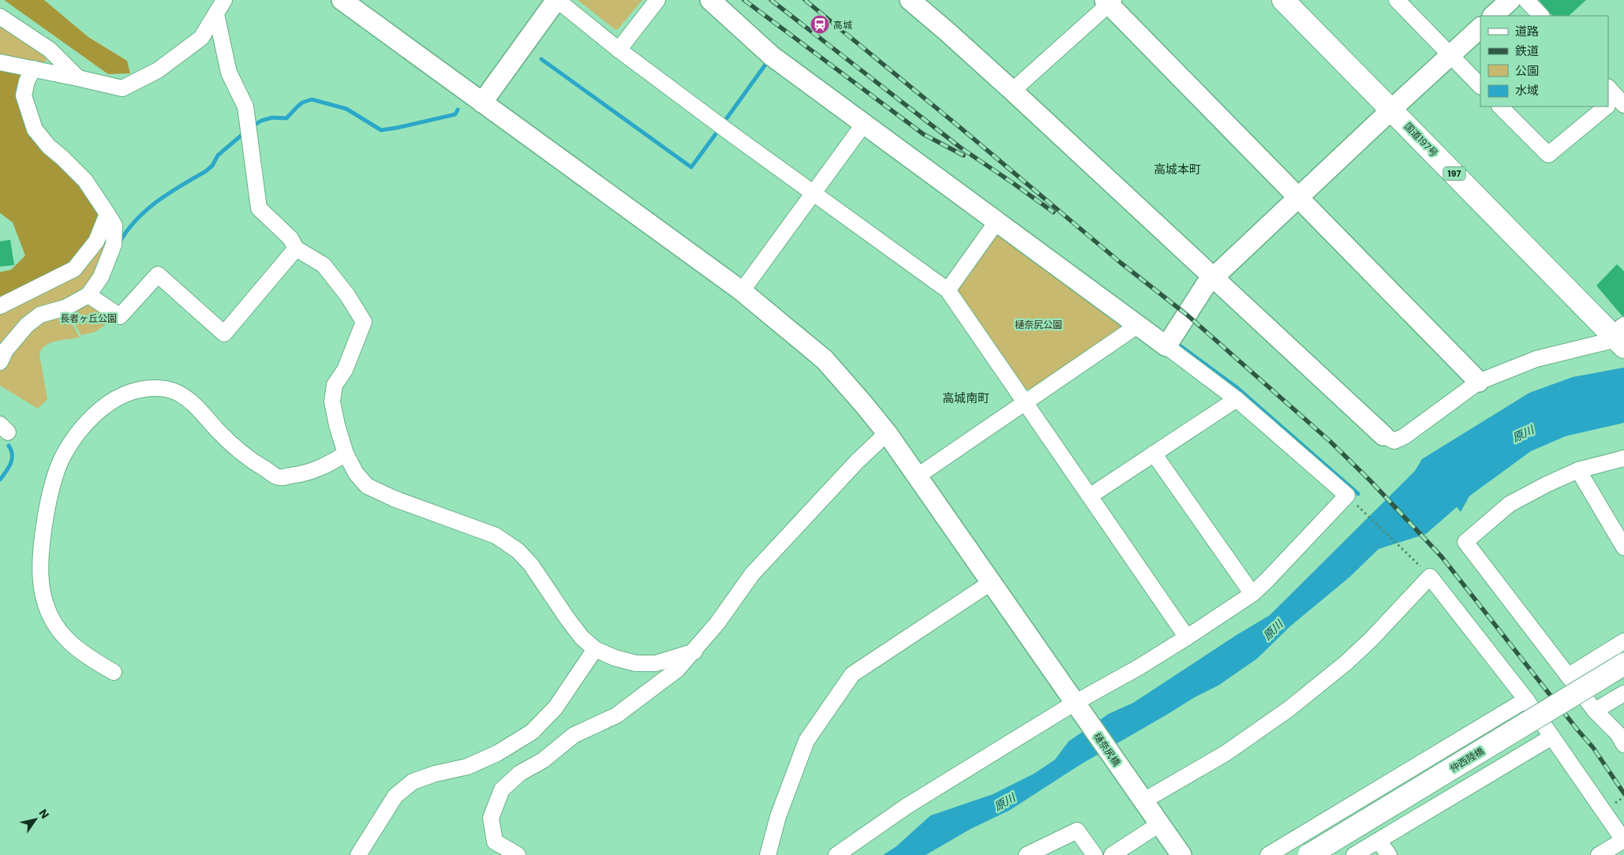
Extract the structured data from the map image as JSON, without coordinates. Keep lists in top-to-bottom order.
{
  "streets": {
    "main road": ["国道197号", "197", "仲西陸橋"],
    "street": ["樋奈尻橋"]
  },
  "districts": ["高城本町", "高城南町"],
  "water": ["原川"],
  "parks": ["長者ヶ丘公園", "樋奈尻公園"],
  "places": {
    "station": ["高城"]
  },
  "legend": [
    "道路",
    "鉄道",
    "公園",
    "水域"
  ],
  "north": "top right"
}
